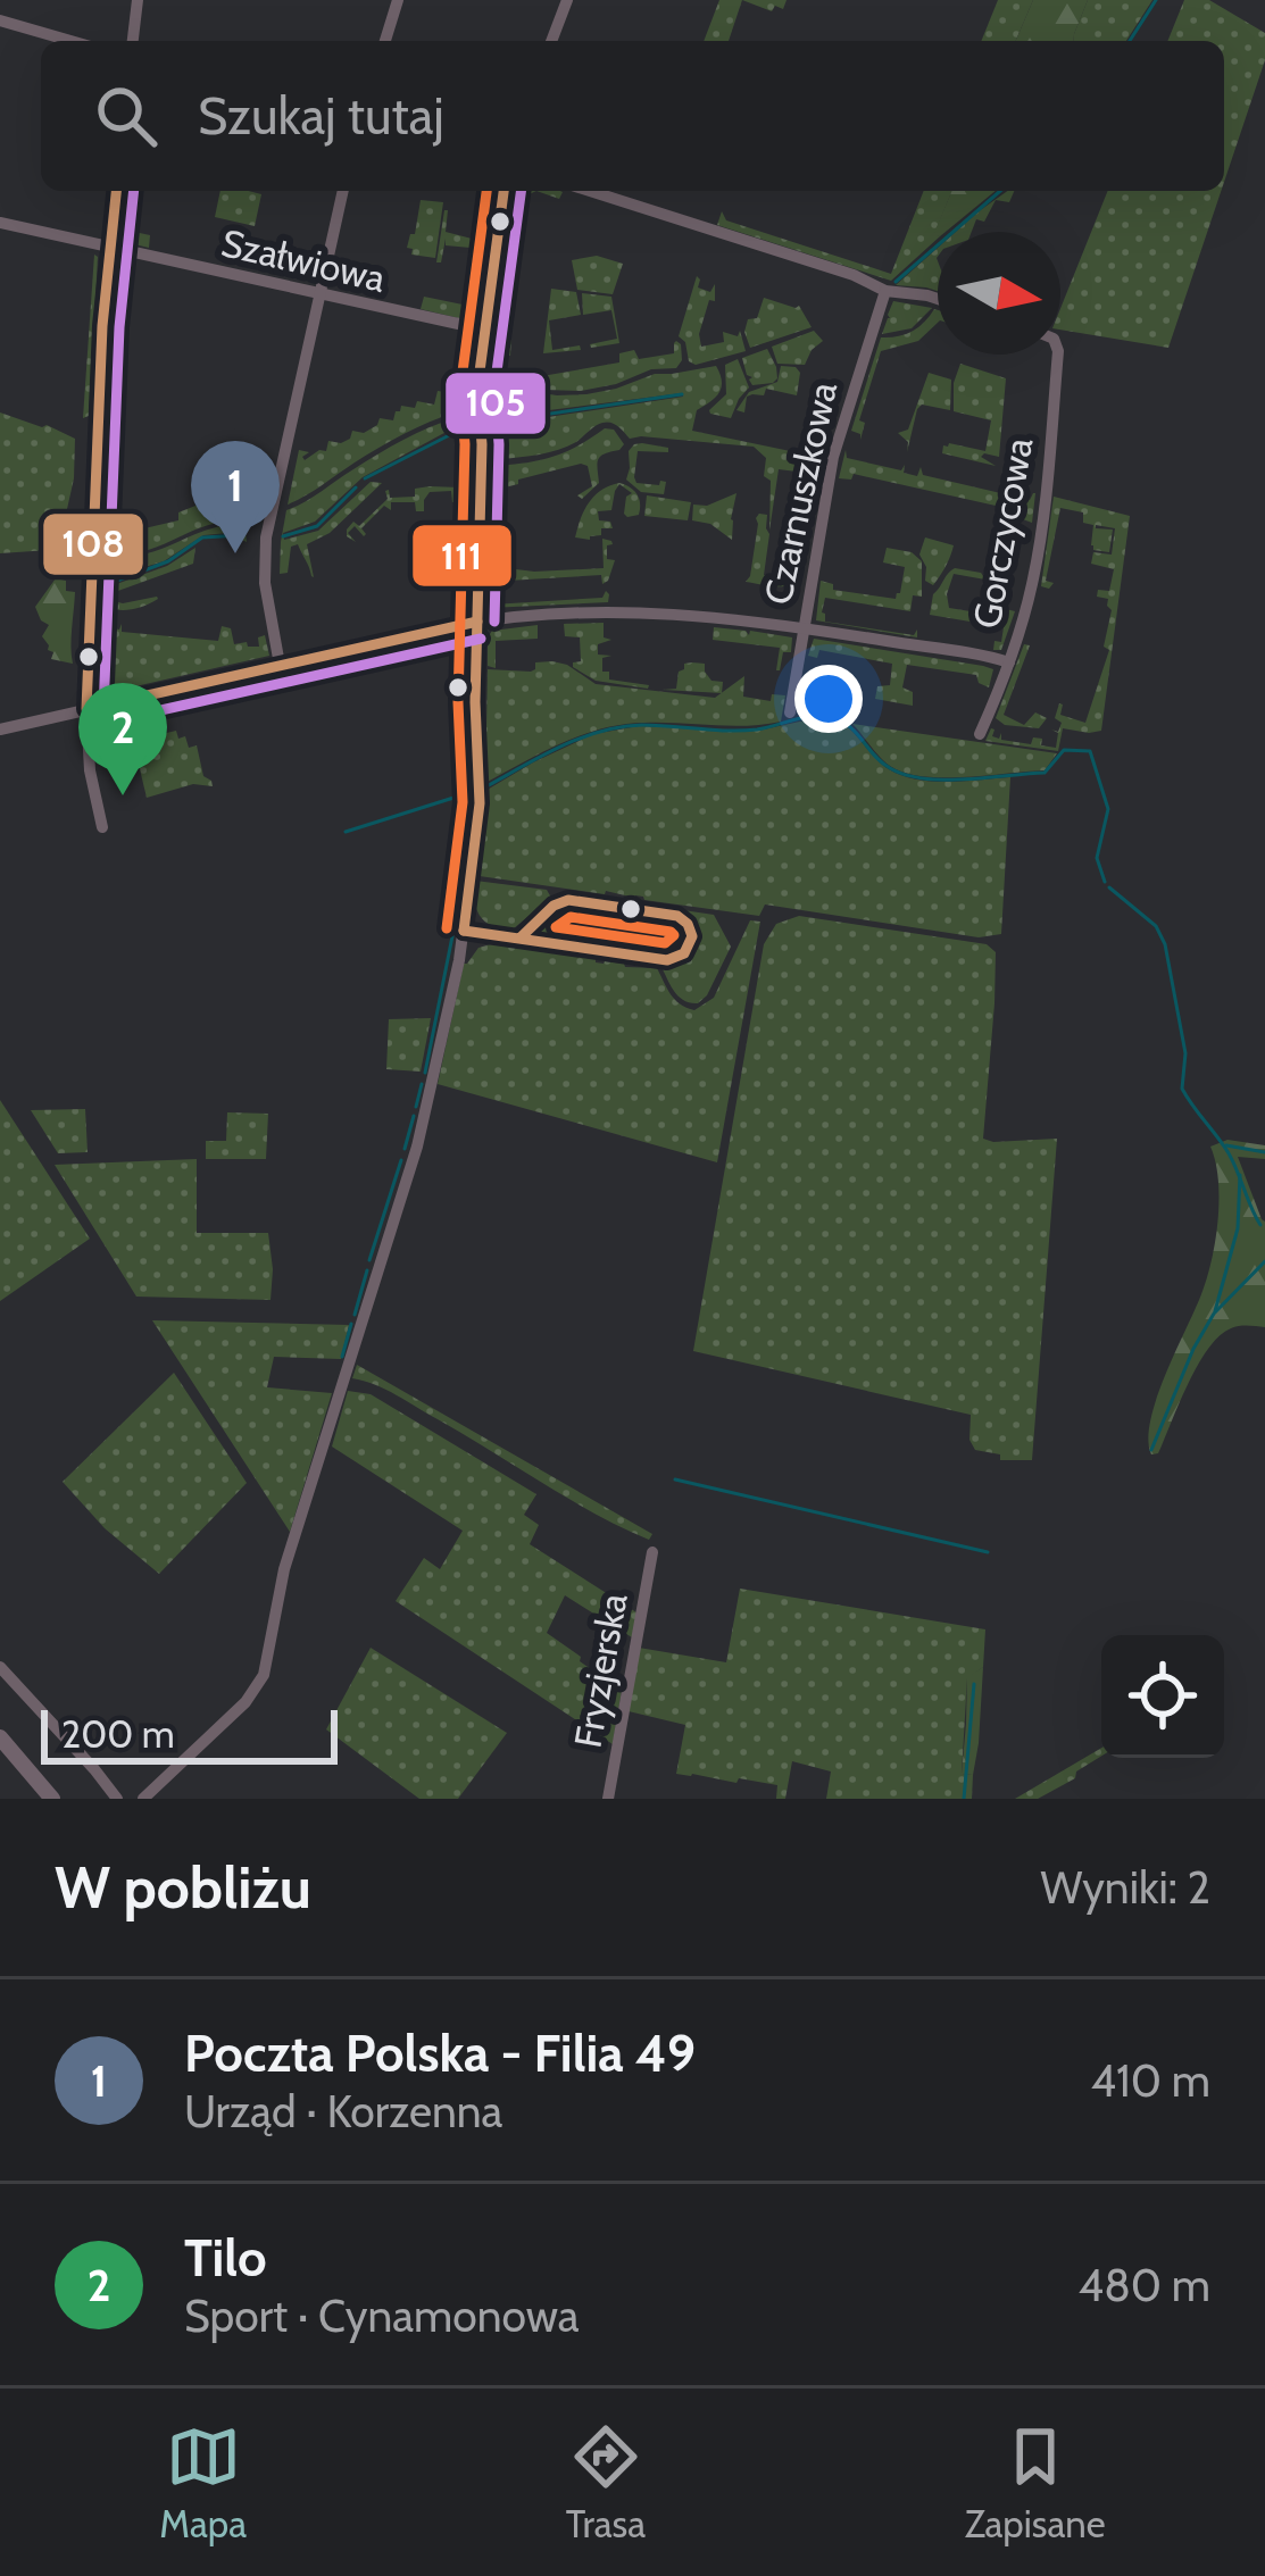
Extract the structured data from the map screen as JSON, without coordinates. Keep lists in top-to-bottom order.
{
  "streets": {
    "street": [
      "Szałwiowa",
      "Czarnuszkowa",
      "Gorczycowa",
      "Fryzjerska"
    ]
  },
  "lines": ["transit line 108", "transit line 105", "transit line 111"],
  "scale_bar": "200 m",
  "north": "right",
  "page": {
    "search": "Szukaj tutaj",
    "pins": ["1", "2"],
    "scale": "200 m",
    "heading": ["W pobliżu", "Wyniki: 2"],
    "list": [
      {
        "mark": "1",
        "name": "Poczta Polska - Filia 49",
        "note": "Urząd · Korzenna",
        "value": "410 m"
      },
      {
        "mark": "2",
        "name": "Tilo",
        "note": "Sport · Cynamonowa",
        "value": "480 m"
      }
    ],
    "nav": ["Mapa", "Trasa", "Zapisane"]
  }
}
